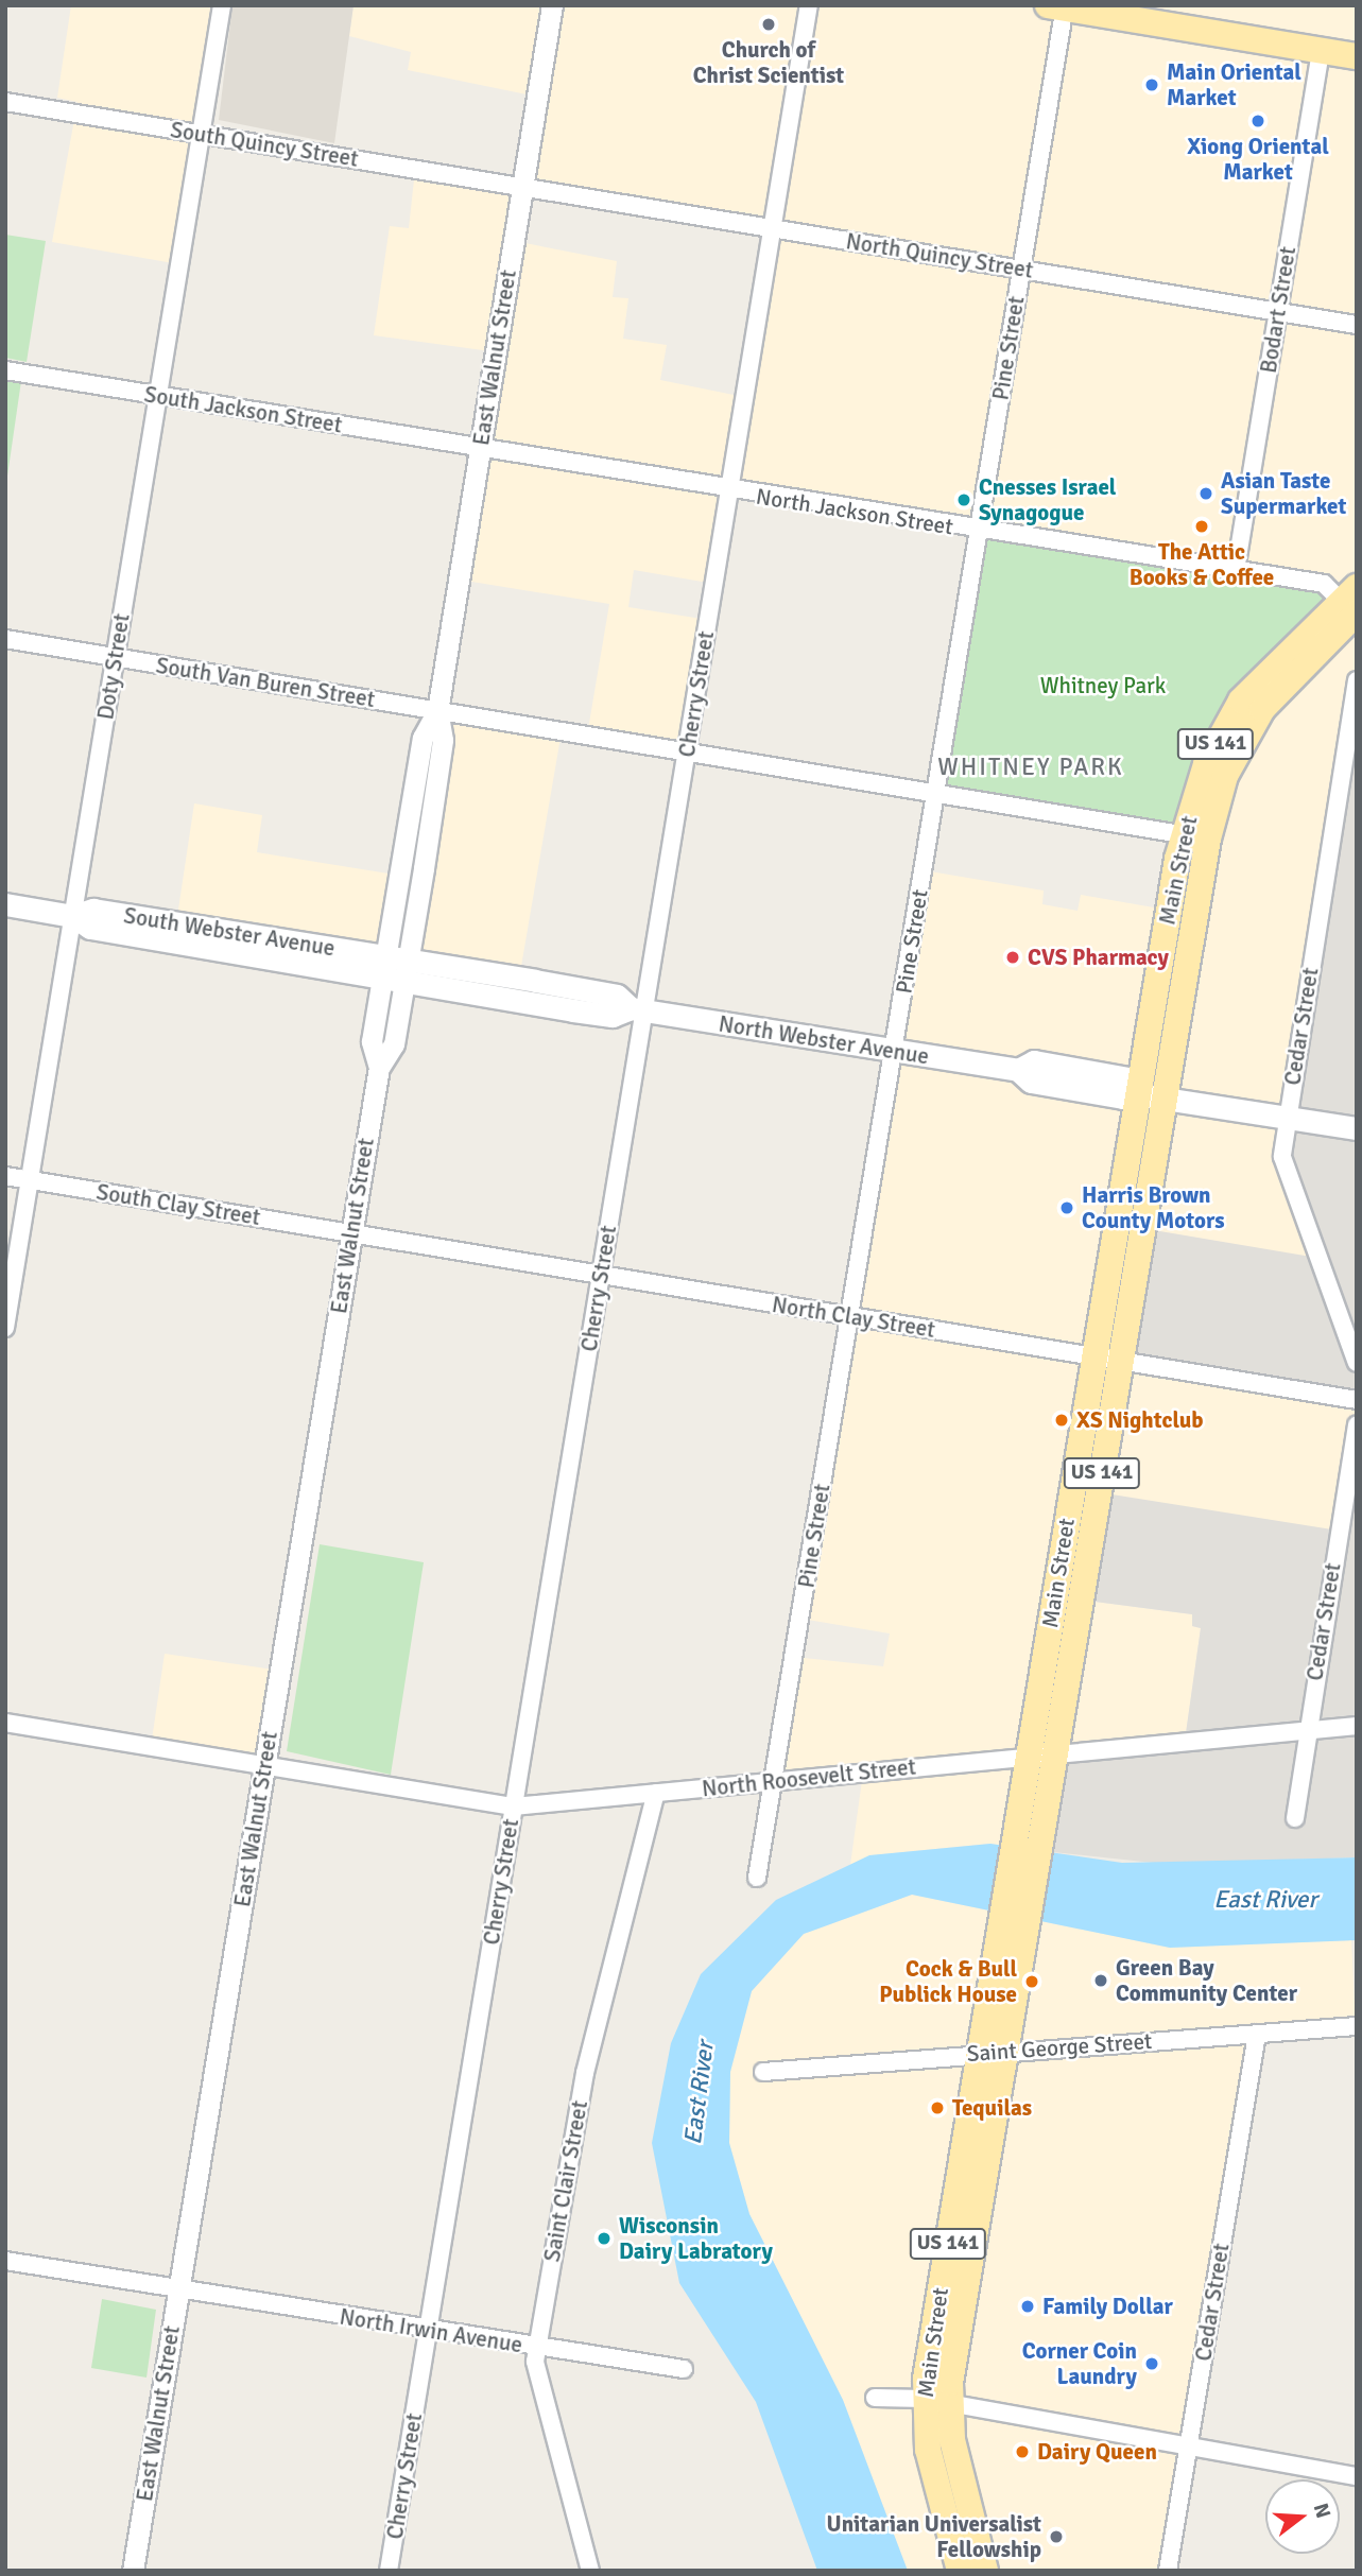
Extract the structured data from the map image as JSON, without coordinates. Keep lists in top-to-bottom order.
{
  "streets": {
    "main road": [
      "US 141",
      "Main Street",
      "South Webster Avenue",
      "North Webster Avenue"
    ],
    "street": [
      "South Quincy Street",
      "North Quincy Street",
      "Bodart Street",
      "Pine Street",
      "East Walnut Street",
      "South Jackson Street",
      "North Jackson Street",
      "Doty Street",
      "South Van Buren Street",
      "Cherry Street",
      "Cedar Street",
      "South Clay Street",
      "North Clay Street",
      "North Roosevelt Street",
      "Saint George Street",
      "Saint Clair Street",
      "North Irwin Avenue"
    ]
  },
  "crossings": [
    ["South Quincy Street", "North Quincy Street"],
    ["South Quincy Street", "East Walnut Street"],
    ["South Quincy Street", "Doty Street"],
    ["North Quincy Street", "Bodart Street"],
    ["North Quincy Street", "Pine Street"],
    ["North Quincy Street", "East Walnut Street"],
    ["North Quincy Street", "Cherry Street"],
    ["Bodart Street", "North Jackson Street"],
    ["Pine Street", "North Jackson Street"],
    ["Pine Street", "South Van Buren Street"],
    ["Pine Street", "North Webster Avenue"],
    ["Pine Street", "North Clay Street"],
    ["Pine Street", "North Roosevelt Street"],
    ["East Walnut Street", "South Jackson Street"],
    ["East Walnut Street", "North Jackson Street"],
    ["East Walnut Street", "South Van Buren Street"],
    ["East Walnut Street", "South Webster Avenue"],
    ["East Walnut Street", "North Webster Avenue"],
    ["East Walnut Street", "South Clay Street"],
    ["East Walnut Street", "North Clay Street"],
    ["East Walnut Street", "North Roosevelt Street"],
    ["East Walnut Street", "North Irwin Avenue"],
    ["South Jackson Street", "North Jackson Street"],
    ["South Jackson Street", "Doty Street"],
    ["North Jackson Street", "Cherry Street"],
    ["North Jackson Street", "Main Street"],
    ["Doty Street", "South Van Buren Street"],
    ["Doty Street", "South Webster Avenue"],
    ["Doty Street", "South Clay Street"],
    ["South Van Buren Street", "Cherry Street"],
    ["South Van Buren Street", "Main Street"],
    ["Cherry Street", "North Webster Avenue"],
    ["Cherry Street", "North Clay Street"],
    ["Cherry Street", "North Roosevelt Street"],
    ["Cherry Street", "North Irwin Avenue"],
    ["Main Street", "North Webster Avenue"],
    ["Main Street", "North Clay Street"],
    ["Main Street", "North Roosevelt Street"],
    ["Main Street", "Saint George Street"],
    ["South Webster Avenue", "North Webster Avenue"],
    ["Cedar Street", "North Webster Avenue"],
    ["Cedar Street", "North Roosevelt Street"],
    ["Cedar Street", "Saint George Street"],
    ["South Clay Street", "North Clay Street"],
    ["North Roosevelt Street", "Saint Clair Street"],
    ["Saint Clair Street", "North Irwin Avenue"]
  ],
  "districts": ["WHITNEY PARK"],
  "water": ["East River"],
  "parks": ["Whitney Park"],
  "places": [
    "Church of Christ Scientist",
    "Main Oriental Market",
    "Xiong Oriental Market",
    "Asian Taste Supermarket",
    "Cnesses Israel Synagogue",
    "The Attic Books & Coffee",
    "CVS Pharmacy",
    "Harris Brown County Motors",
    "XS Nightclub",
    "Green Bay Community Center",
    "Cock & Bull Publick House",
    "Tequilas",
    "Wisconsin Dairy Labratory",
    "Family Dollar",
    "Corner Coin Laundry",
    "Dairy Queen",
    "Unitarian Universalist Fellowship"
  ],
  "north": "right"
}
